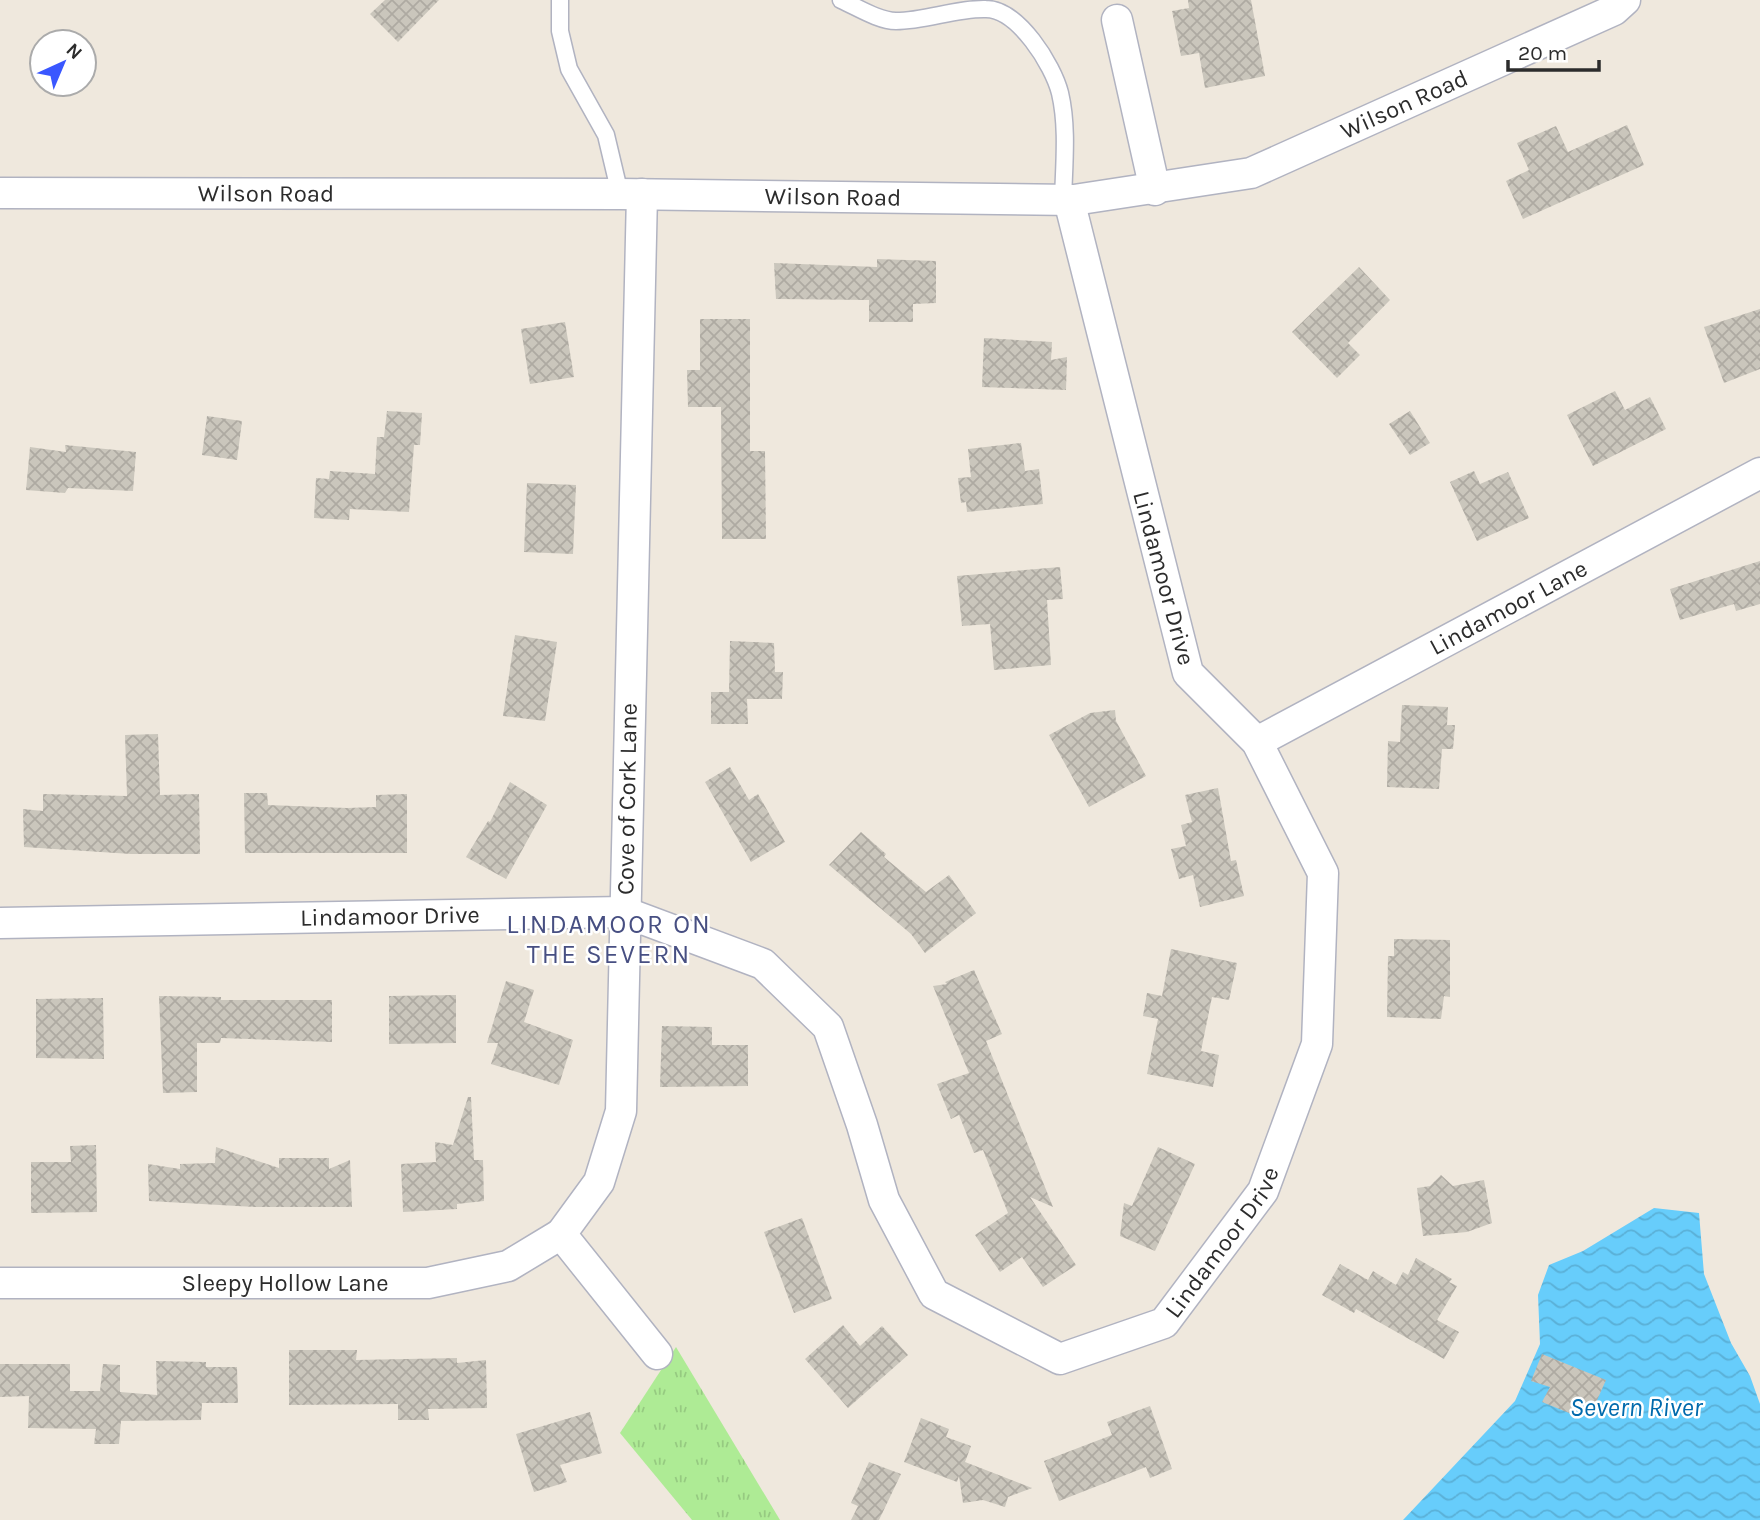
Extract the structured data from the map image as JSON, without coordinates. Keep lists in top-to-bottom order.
{
  "streets": {
    "street": [
      "Wilson Road",
      "Lindamoor Drive",
      "Lindamoor Lane",
      "Cove of Cork Lane",
      "Sleepy Hollow Lane"
    ]
  },
  "crossings": [
    ["Wilson Road", "Lindamoor Drive"],
    ["Wilson Road", "Cove of Cork Lane"],
    ["Lindamoor Drive", "Lindamoor Lane"],
    ["Lindamoor Drive", "Cove of Cork Lane"],
    ["Cove of Cork Lane", "Sleepy Hollow Lane"]
  ],
  "districts": ["LINDAMOOR ON THE SEVERN"],
  "water": ["Severn River"],
  "scale_bar": "20 m",
  "north": "top right"
}
